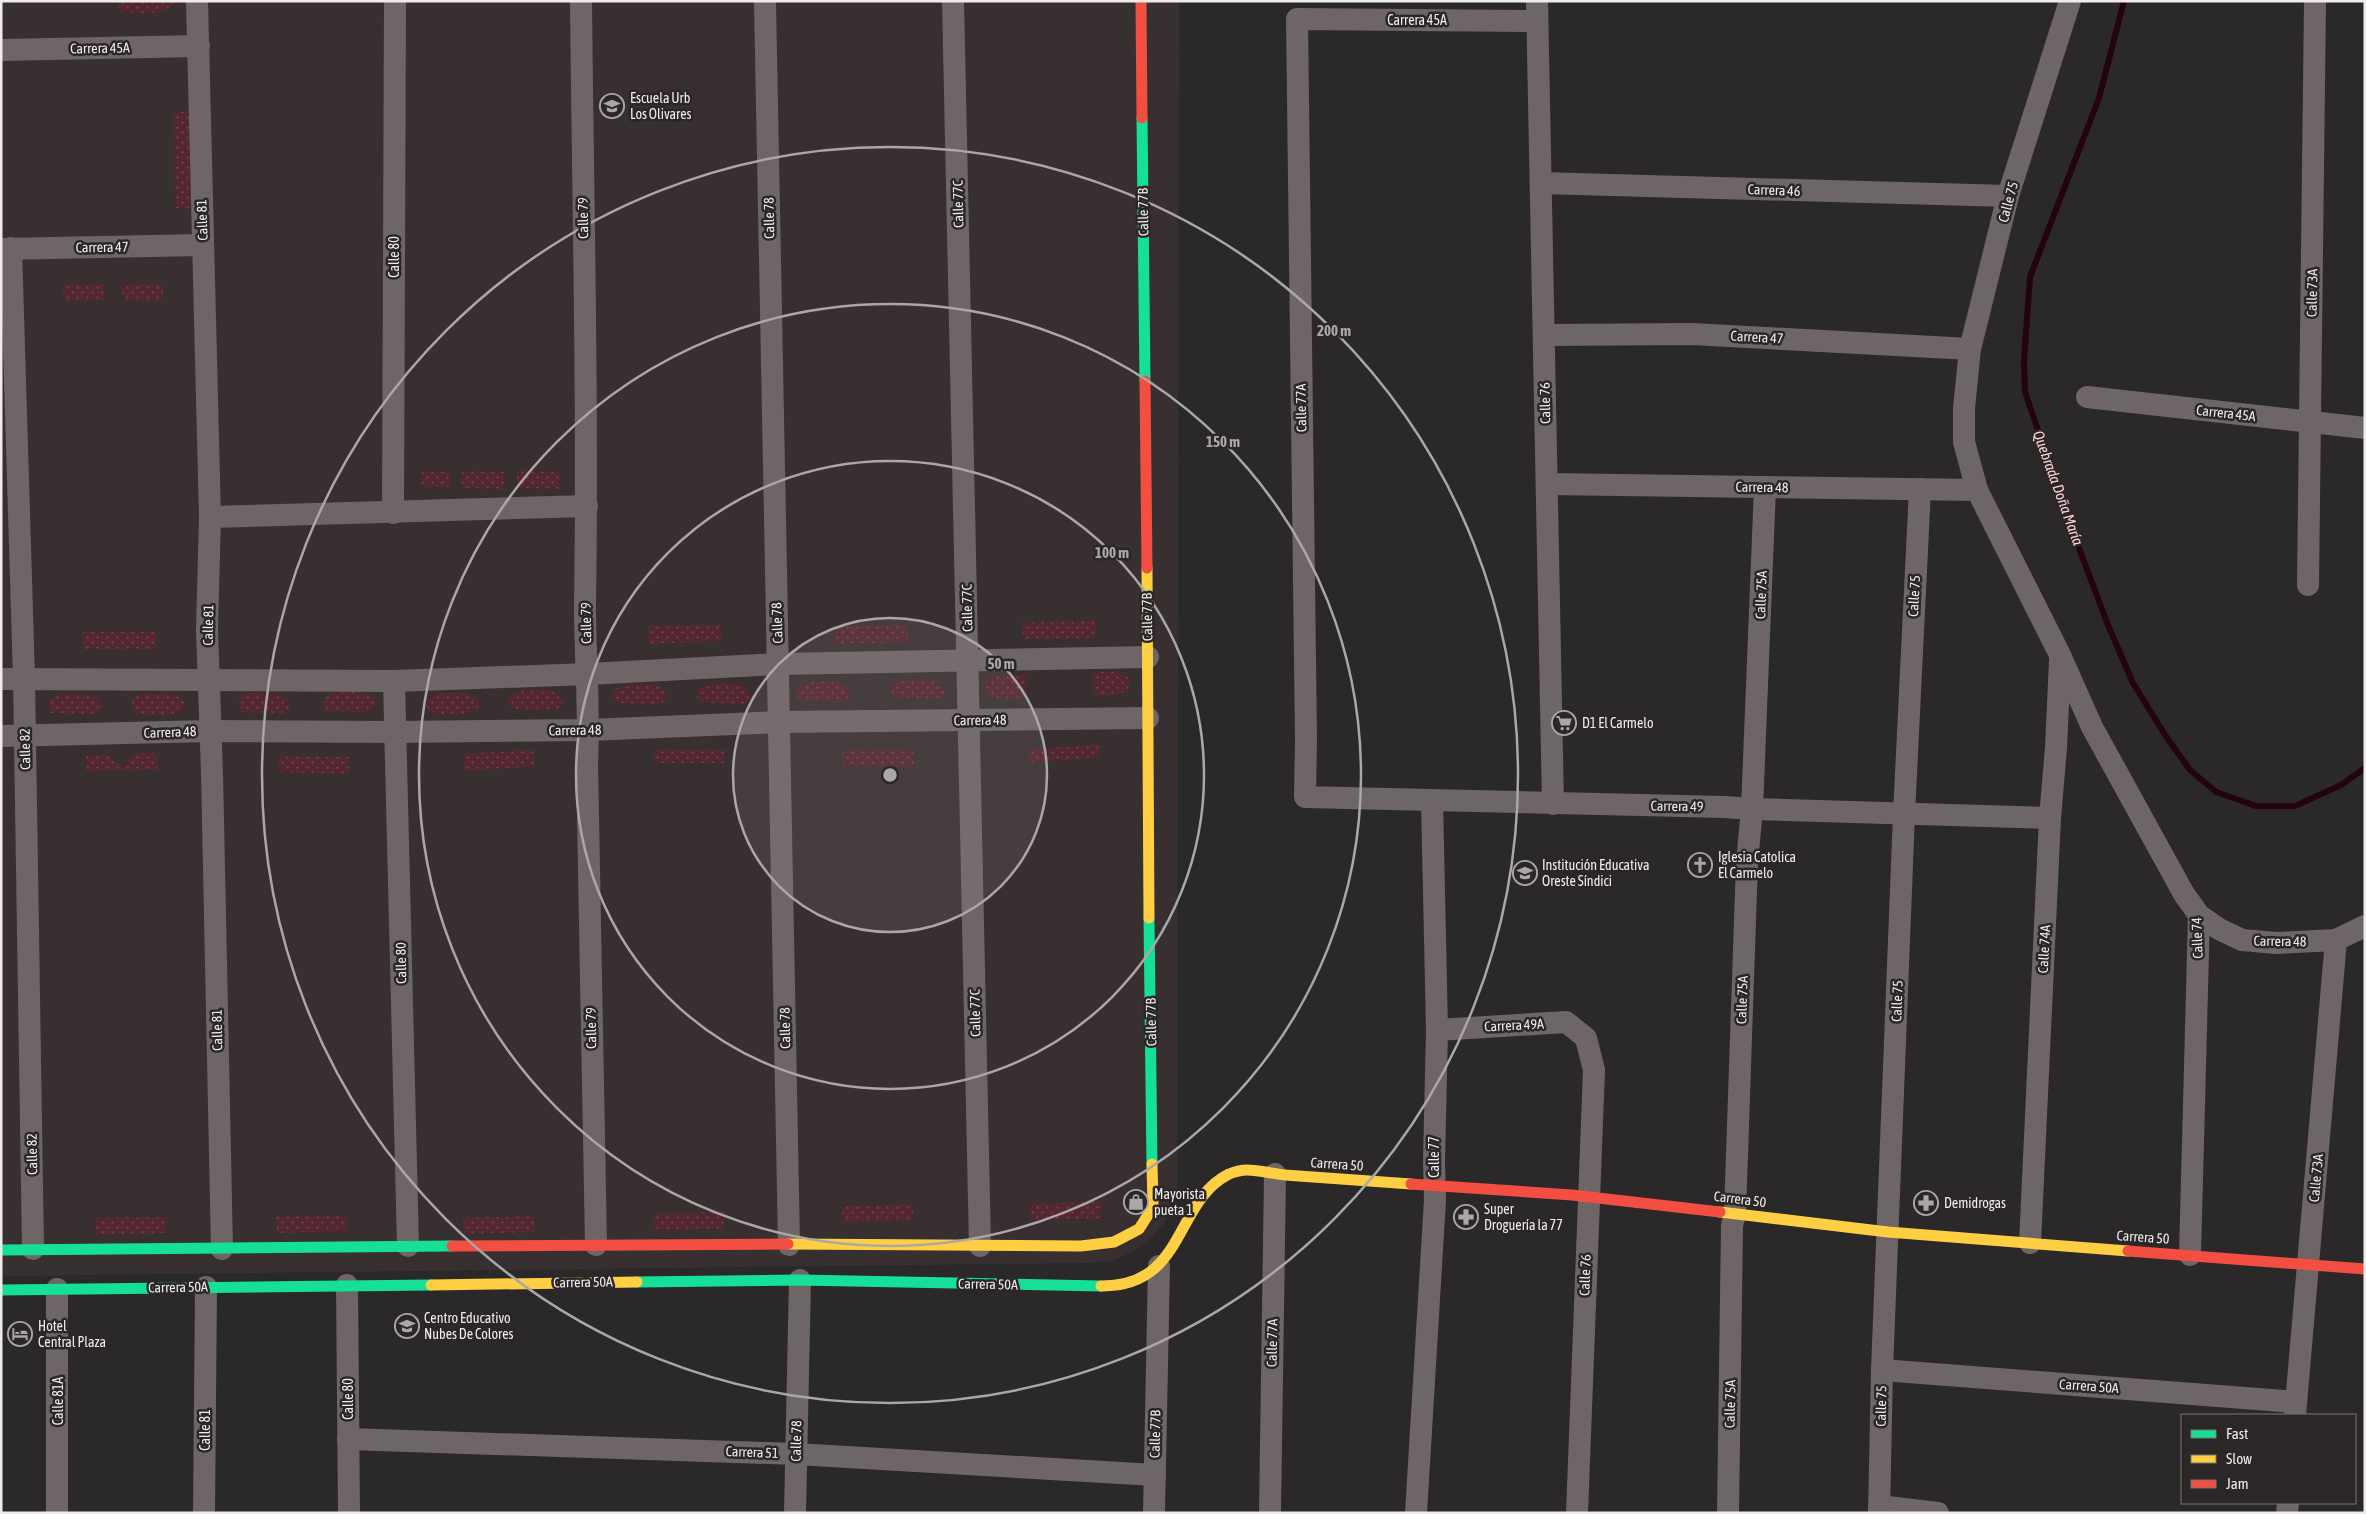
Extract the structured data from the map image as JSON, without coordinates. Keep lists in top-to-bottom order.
{
  "streets": {
    "street": [
      "Carrera 45A",
      "Carrera 46",
      "Calle 75",
      "Calle 77C",
      "Calle 77B",
      "Calle 79",
      "Calle 78",
      "Calle 81",
      "Carrera 47",
      "Calle 80",
      "Calle 73A",
      "Calle 76",
      "Calle 77A",
      "Carrera 48",
      "Calle 75A",
      "Calle 82",
      "Carrera 49",
      "Calle 74",
      "Calle 74A",
      "Carrera 49A",
      "Calle 77",
      "Carrera 50",
      "Carrera 50A",
      "Calle 81A",
      "Carrera 51"
    ]
  },
  "crossings": [
    ["Carrera 45A", "Calle 81"],
    ["Carrera 45A", "Calle 73A"],
    ["Carrera 45A", "Calle 76"],
    ["Carrera 45A", "Calle 77A"],
    ["Carrera 46", "Calle 75"],
    ["Carrera 46", "Calle 76"],
    ["Calle 75", "Carrera 47"],
    ["Calle 75", "Carrera 48"],
    ["Calle 75", "Carrera 49"],
    ["Calle 75", "Calle 74"],
    ["Calle 75", "Calle 74A"],
    ["Calle 75", "Carrera 50"],
    ["Calle 75", "Carrera 50A"],
    ["Calle 77C", "Calle 77B"],
    ["Calle 77C", "Carrera 48"],
    ["Calle 77B", "Carrera 48"],
    ["Calle 77B", "Carrera 50"],
    ["Calle 77B", "Carrera 50A"],
    ["Calle 77B", "Carrera 51"],
    ["Calle 79", "Carrera 48"],
    ["Calle 78", "Carrera 48"],
    ["Calle 78", "Carrera 50A"],
    ["Calle 78", "Carrera 51"],
    ["Calle 81", "Carrera 47"],
    ["Calle 81", "Carrera 48"],
    ["Calle 81", "Carrera 50A"],
    ["Carrera 47", "Calle 76"],
    ["Carrera 47", "Calle 82"],
    ["Calle 80", "Carrera 48"],
    ["Calle 80", "Carrera 50A"],
    ["Calle 80", "Carrera 51"],
    ["Calle 73A", "Carrera 48"],
    ["Calle 73A", "Carrera 50"],
    ["Calle 73A", "Carrera 50A"],
    ["Calle 76", "Carrera 48"],
    ["Calle 76", "Carrera 49"],
    ["Calle 76", "Carrera 49A"],
    ["Calle 76", "Carrera 50"],
    ["Calle 77A", "Carrera 49"],
    ["Calle 77A", "Carrera 50"],
    ["Carrera 48", "Calle 75A"],
    ["Carrera 48", "Calle 82"],
    ["Carrera 48", "Calle 74"],
    ["Calle 75A", "Carrera 49"],
    ["Calle 75A", "Carrera 50"],
    ["Carrera 49", "Calle 74A"],
    ["Carrera 49", "Calle 77"],
    ["Calle 74", "Calle 74A"],
    ["Calle 74", "Carrera 50"],
    ["Calle 74A", "Carrera 50"],
    ["Carrera 49A", "Calle 77"],
    ["Calle 77", "Carrera 50"],
    ["Carrera 50", "Carrera 50A"],
    ["Carrera 50A", "Calle 81A"]
  ],
  "water": ["Quebrada Doña María"],
  "places": {
    "school or university": ["Escuela Urb Los Olivares", "Institución Educativa Oreste Síndici", "Centro Educativo Nubes De Colores"],
    "supermarket": ["D1 El Carmelo"],
    "church": ["Iglesia Catolica El Carmelo"],
    "shop": ["Mayorista pueta 1"],
    "pharmacy": ["Demidrogas", "Super Droguería la 77"],
    "hotel": ["Hotel Central Plaza"]
  },
  "legend": ["Fast", "Slow", "Jam"],
  "rings": [
    "200 m",
    "150 m",
    "100 m",
    "50 m"
  ]
}
